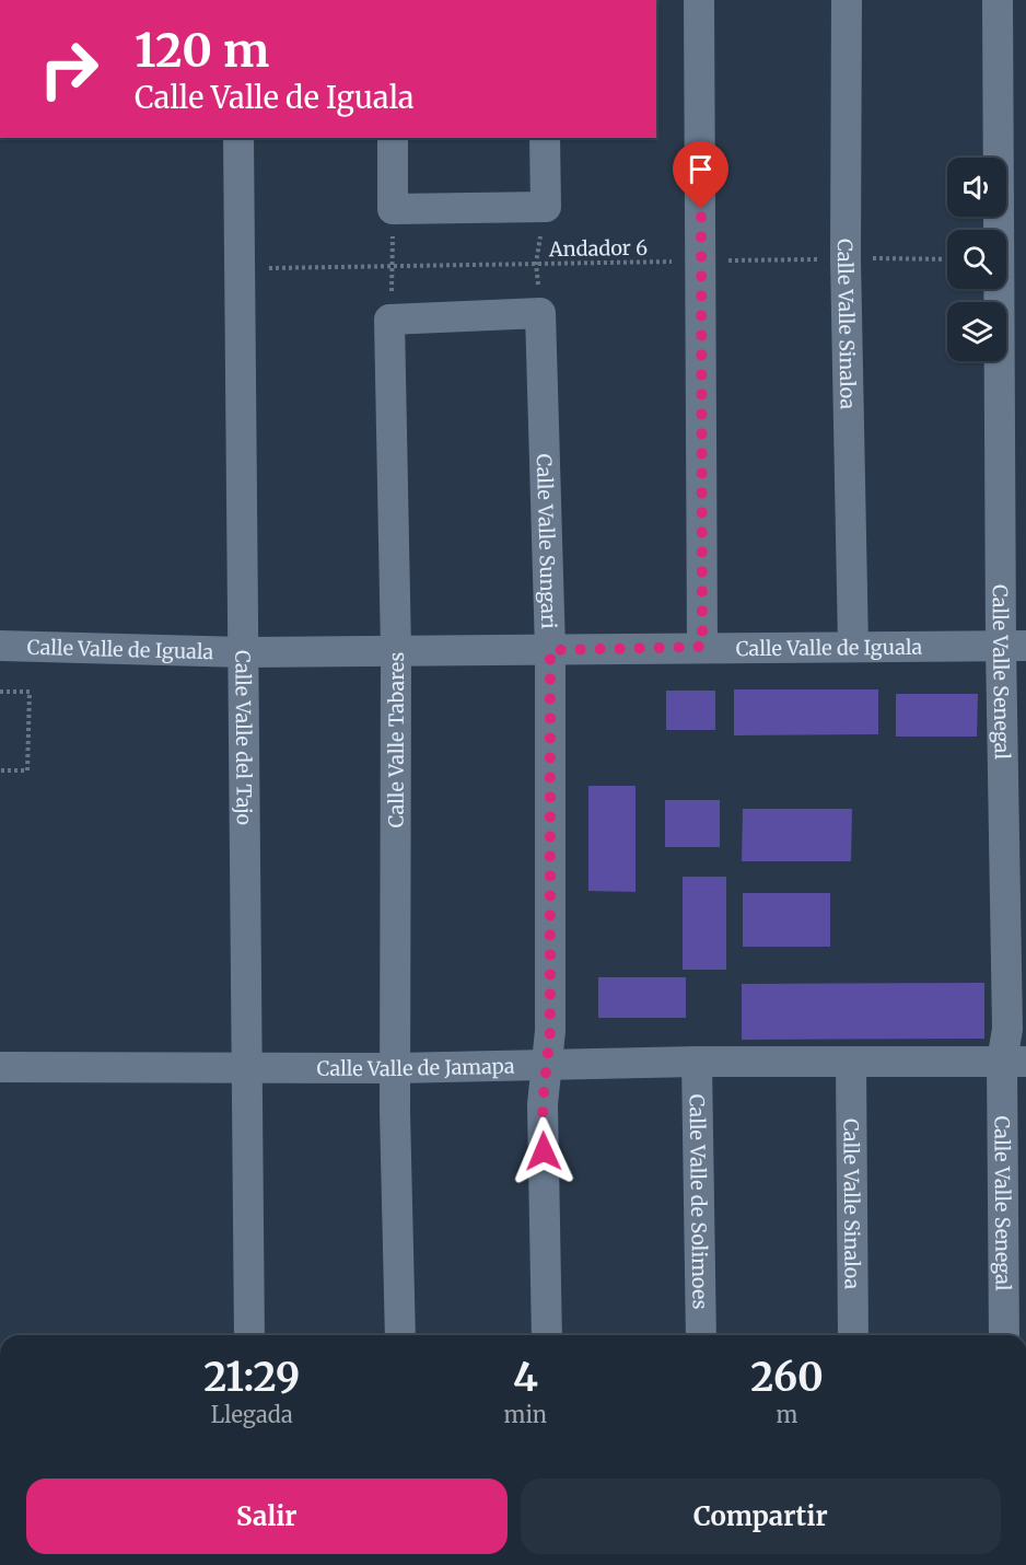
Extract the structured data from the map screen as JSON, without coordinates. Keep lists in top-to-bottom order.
{
  "streets": {
    "street": [
      "Calle Valle Sinaloa",
      "Calle Valle Sungari",
      "Calle Valle de Iguala",
      "Calle Valle Senegal",
      "Calle Valle del Tajo",
      "Calle Valle Tabares",
      "Calle Valle de Jamapa",
      "Calle Valle de Solimoes"
    ],
    "path": ["Andador 6"]
  },
  "crossings": [
    ["Andador 6", "Calle Valle Sinaloa"],
    ["Andador 6", "Calle Valle del Tajo"],
    ["Calle Valle Sinaloa", "Calle Valle de Iguala"],
    ["Calle Valle Sinaloa", "Calle Valle de Jamapa"],
    ["Calle Valle Sungari", "Calle Valle de Iguala"],
    ["Calle Valle Sungari", "Calle Valle de Jamapa"],
    ["Calle Valle de Iguala", "Calle Valle Senegal"],
    ["Calle Valle de Iguala", "Calle Valle del Tajo"],
    ["Calle Valle de Iguala", "Calle Valle Tabares"],
    ["Calle Valle Senegal", "Calle Valle de Jamapa"],
    ["Calle Valle del Tajo", "Calle Valle de Jamapa"],
    ["Calle Valle Tabares", "Calle Valle de Jamapa"],
    ["Calle Valle de Jamapa", "Calle Valle de Solimoes"]
  ],
  "page": {
    "turn": ["120 m", "Calle Valle de Iguala"],
    "eta": [
      "21:29",
      "Llegada",
      "4",
      "min",
      "260",
      "m"
    ],
    "buttons": ["Salir", "Compartir"]
  }
}
